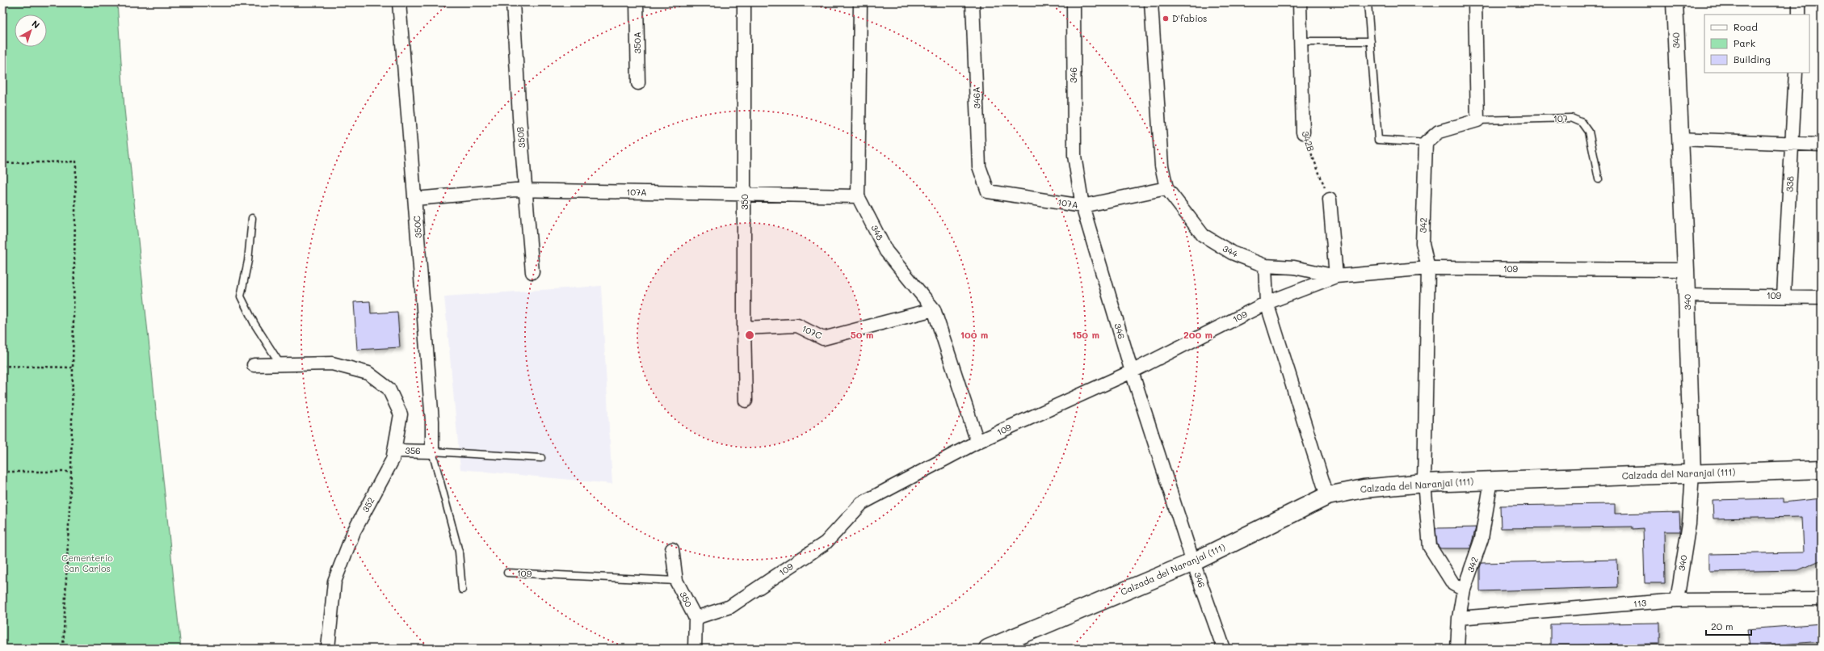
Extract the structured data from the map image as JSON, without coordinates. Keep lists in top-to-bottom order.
{
  "streets": {
    "main road": ["Calzada del Naranjal (111)"],
    "street": [
      "340",
      "350A",
      "346",
      "346A",
      "350B",
      "342B",
      "338",
      "107A",
      "350",
      "342",
      "350C",
      "348",
      "344",
      "109",
      "107C",
      "356",
      "352",
      "113"
    ],
    "lane": ["107"]
  },
  "crossings": [
    ["340", "109"],
    ["340", "Calzada del Naranjal (111)"],
    ["340", "113"],
    ["346", "107A"],
    ["346", "109"],
    ["346", "Calzada del Naranjal (111)"],
    ["346A", "107A"],
    ["350B", "107A"],
    ["338", "109"],
    ["107A", "350"],
    ["107A", "350C"],
    ["107A", "348"],
    ["107A", "344"],
    ["350", "109"],
    ["350", "107C"],
    ["342", "109"],
    ["342", "Calzada del Naranjal (111)"],
    ["342", "113"],
    ["350C", "356"],
    ["348", "109"],
    ["348", "107C"],
    ["344", "109"],
    ["356", "352"]
  ],
  "parks": ["Cementerio San Carlos"],
  "places": ["D'fabios"],
  "legend": ["Road", "Park", "Building"],
  "scale_bar": "20 m",
  "north": "top right",
  "rings": [
    "50 m",
    "100 m",
    "150 m",
    "200 m"
  ]
}
